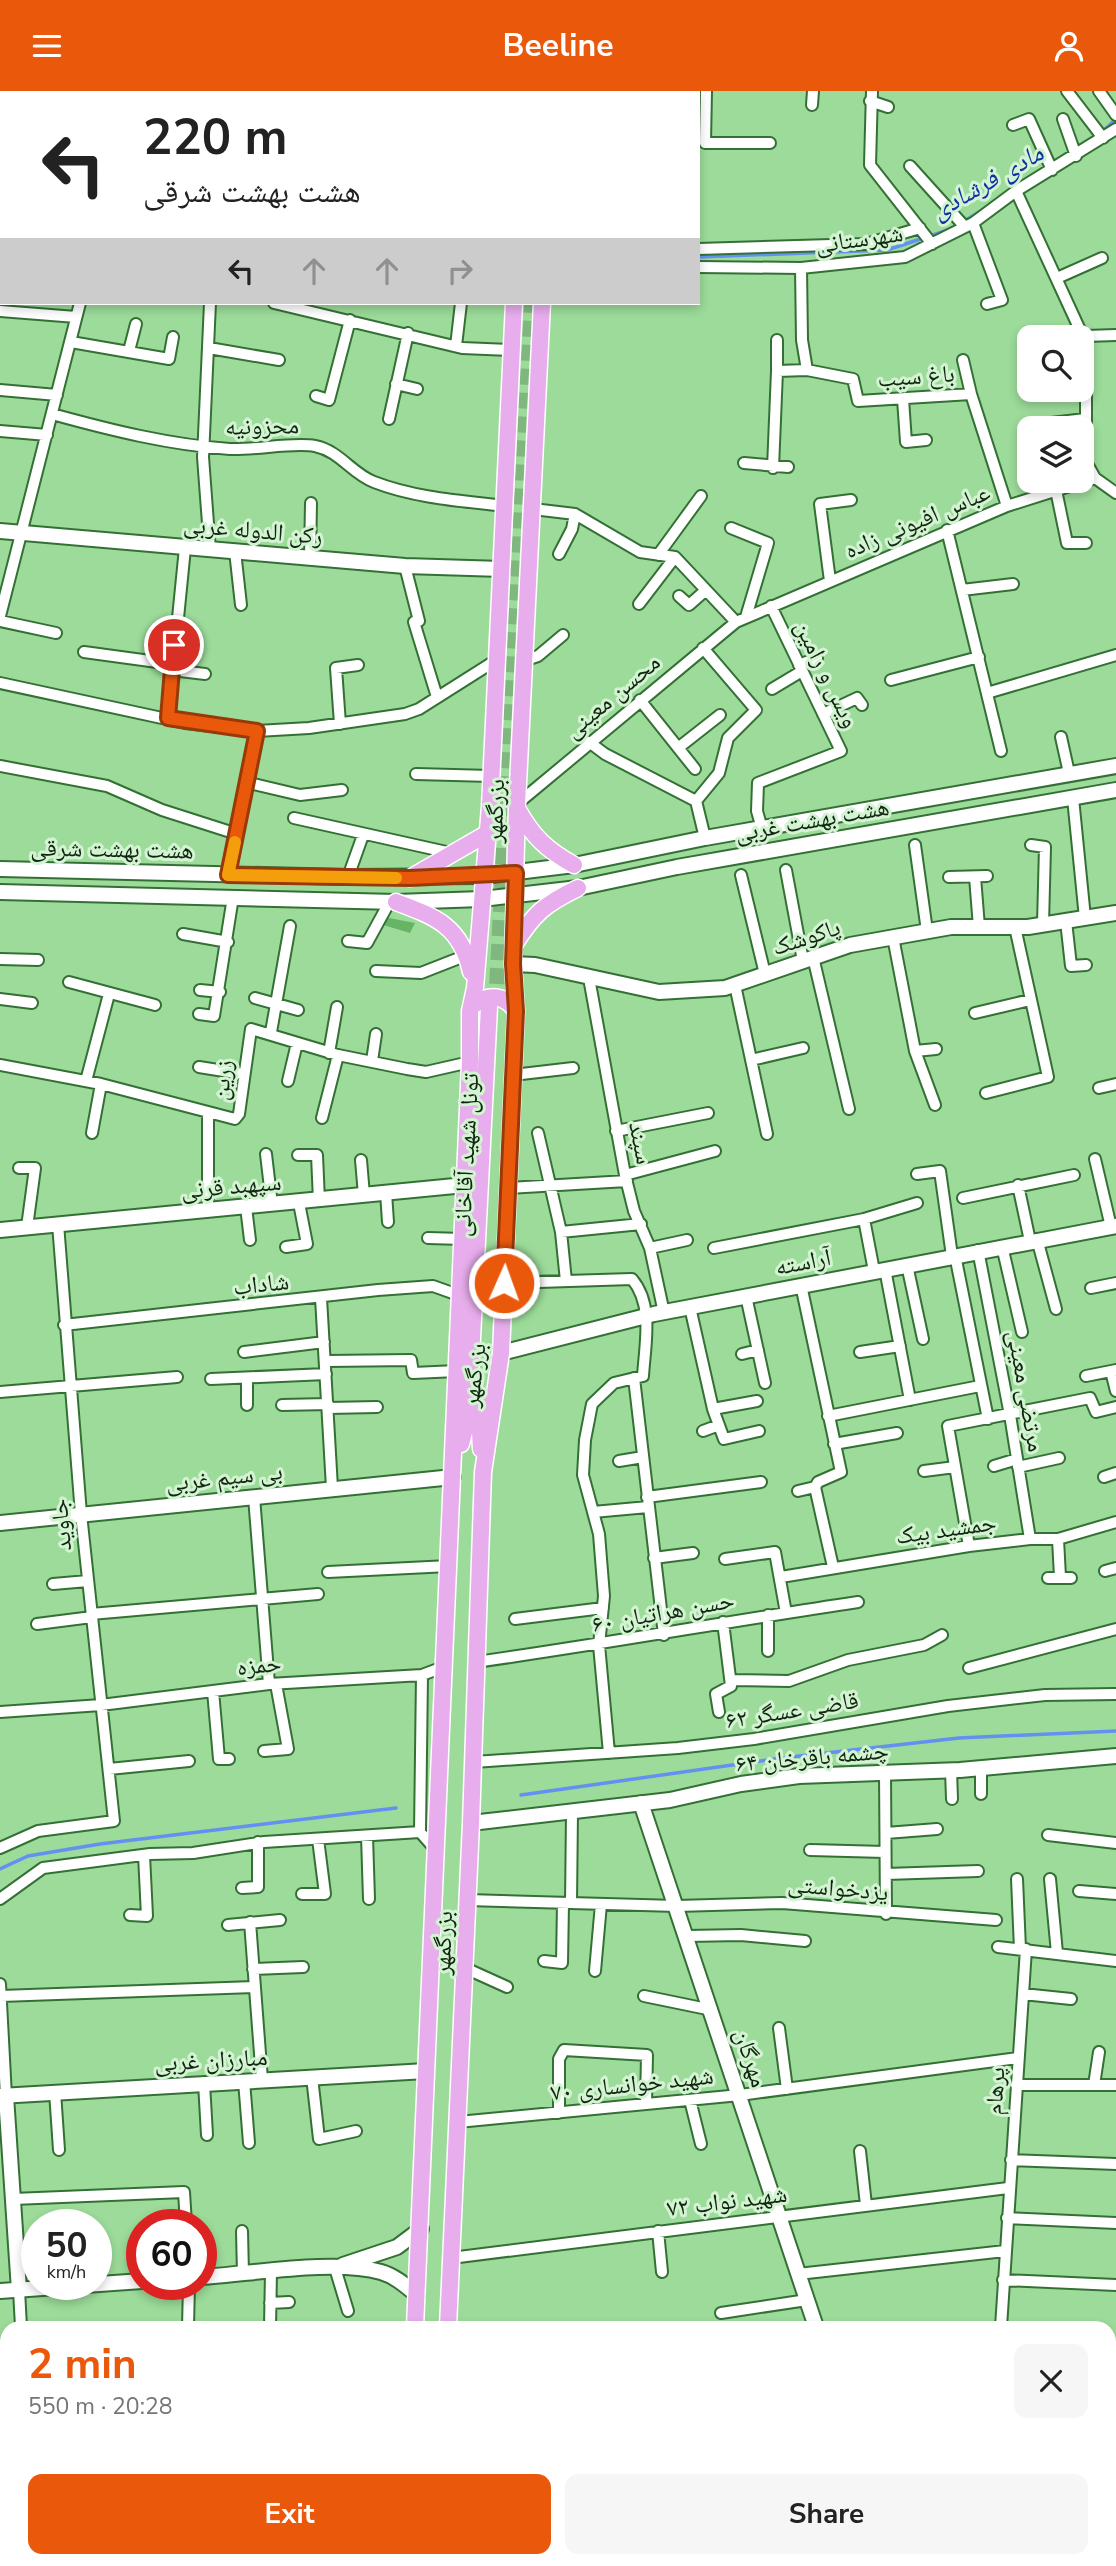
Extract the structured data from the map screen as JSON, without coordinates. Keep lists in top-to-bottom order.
{
  "streets": {
    "main road": ["بزرگمهر", "تونل شهید آقاخانی"],
    "street": [
      "شهرستانی",
      "باغ سیب",
      "محزونیه",
      "عباس افیونی زاده",
      "رکن الدوله غربی",
      "ویس و رامین",
      "محسن معینی",
      "هشت بهشت غربی",
      "هشت بهشت شرقی",
      "پاکوشک",
      "زرین",
      "سپند",
      "سپهبد قرنی",
      "آراسته",
      "شاداب",
      "مرتضی معینی",
      "بی سیم غربی",
      "جاوید",
      "جمشید بیک",
      "حسن هراتیان ۶۰",
      "حمزه",
      "قاضی عسگر ۶۲",
      "چشمه باقرخان ۶۴",
      "یزدخواستی",
      "مهرگان",
      "مبارزان غربی",
      "شهید خوانساری ۷۰",
      "پرهام",
      "شهید نواب ۷۲"
    ]
  },
  "crossings": [
    ["باغ سیب", "عباس افیونی زاده"],
    ["محزونیه", "بزرگمهر"],
    ["عباس افیونی زاده", "ویس و رامین"],
    ["عباس افیونی زاده", "محسن معینی"],
    ["رکن الدوله غربی", "بزرگمهر"],
    ["ویس و رامین", "هشت بهشت غربی"],
    ["محسن معینی", "بزرگمهر"],
    ["بزرگمهر", "هشت بهشت غربی"],
    ["بزرگمهر", "هشت بهشت شرقی"],
    ["بزرگمهر", "پاکوشک"],
    ["بزرگمهر", "تونل شهید آقاخانی"],
    ["بزرگمهر", "سپهبد قرنی"],
    ["بزرگمهر", "آراسته"],
    ["بزرگمهر", "شاداب"],
    ["بزرگمهر", "بی سیم غربی"],
    ["بزرگمهر", "حسن هراتیان ۶۰"],
    ["بزرگمهر", "حمزه"],
    ["بزرگمهر", "قاضی عسگر ۶۲"],
    ["بزرگمهر", "چشمه باقرخان ۶۴"],
    ["بزرگمهر", "یزدخواستی"],
    ["بزرگمهر", "مبارزان غربی"],
    ["بزرگمهر", "شهید خوانساری ۷۰"],
    ["بزرگمهر", "شهید نواب ۷۲"],
    ["هشت بهشت غربی", "هشت بهشت شرقی"],
    ["پاکوشک", "سپند"],
    ["سپند", "آراسته"],
    ["سپهبد قرنی", "جاوید"],
    ["آراسته", "مرتضی معینی"],
    ["شاداب", "جاوید"],
    ["مرتضی معینی", "جمشید بیک"],
    ["بی سیم غربی", "جاوید"],
    ["جاوید", "حمزه"],
    ["چشمه باقرخان ۶۴", "مهرگان"],
    ["یزدخواستی", "مهرگان"],
    ["مهرگان", "شهید خوانساری ۷۰"],
    ["مهرگان", "شهید نواب ۷۲"],
    ["شهید خوانساری ۷۰", "پرهام"],
    ["پرهام", "شهید نواب ۷۲"]
  ],
  "water": ["مادی فرشادی"],
  "page": {
    "header": "Beeline",
    "turn": ["220 m", "هشت بهشت شرقی"],
    "speed": "50 km/h",
    "limit": "60",
    "heading": ["2 min", "550 m · 20:28"],
    "buttons": ["Exit", "Share"]
  }
}
